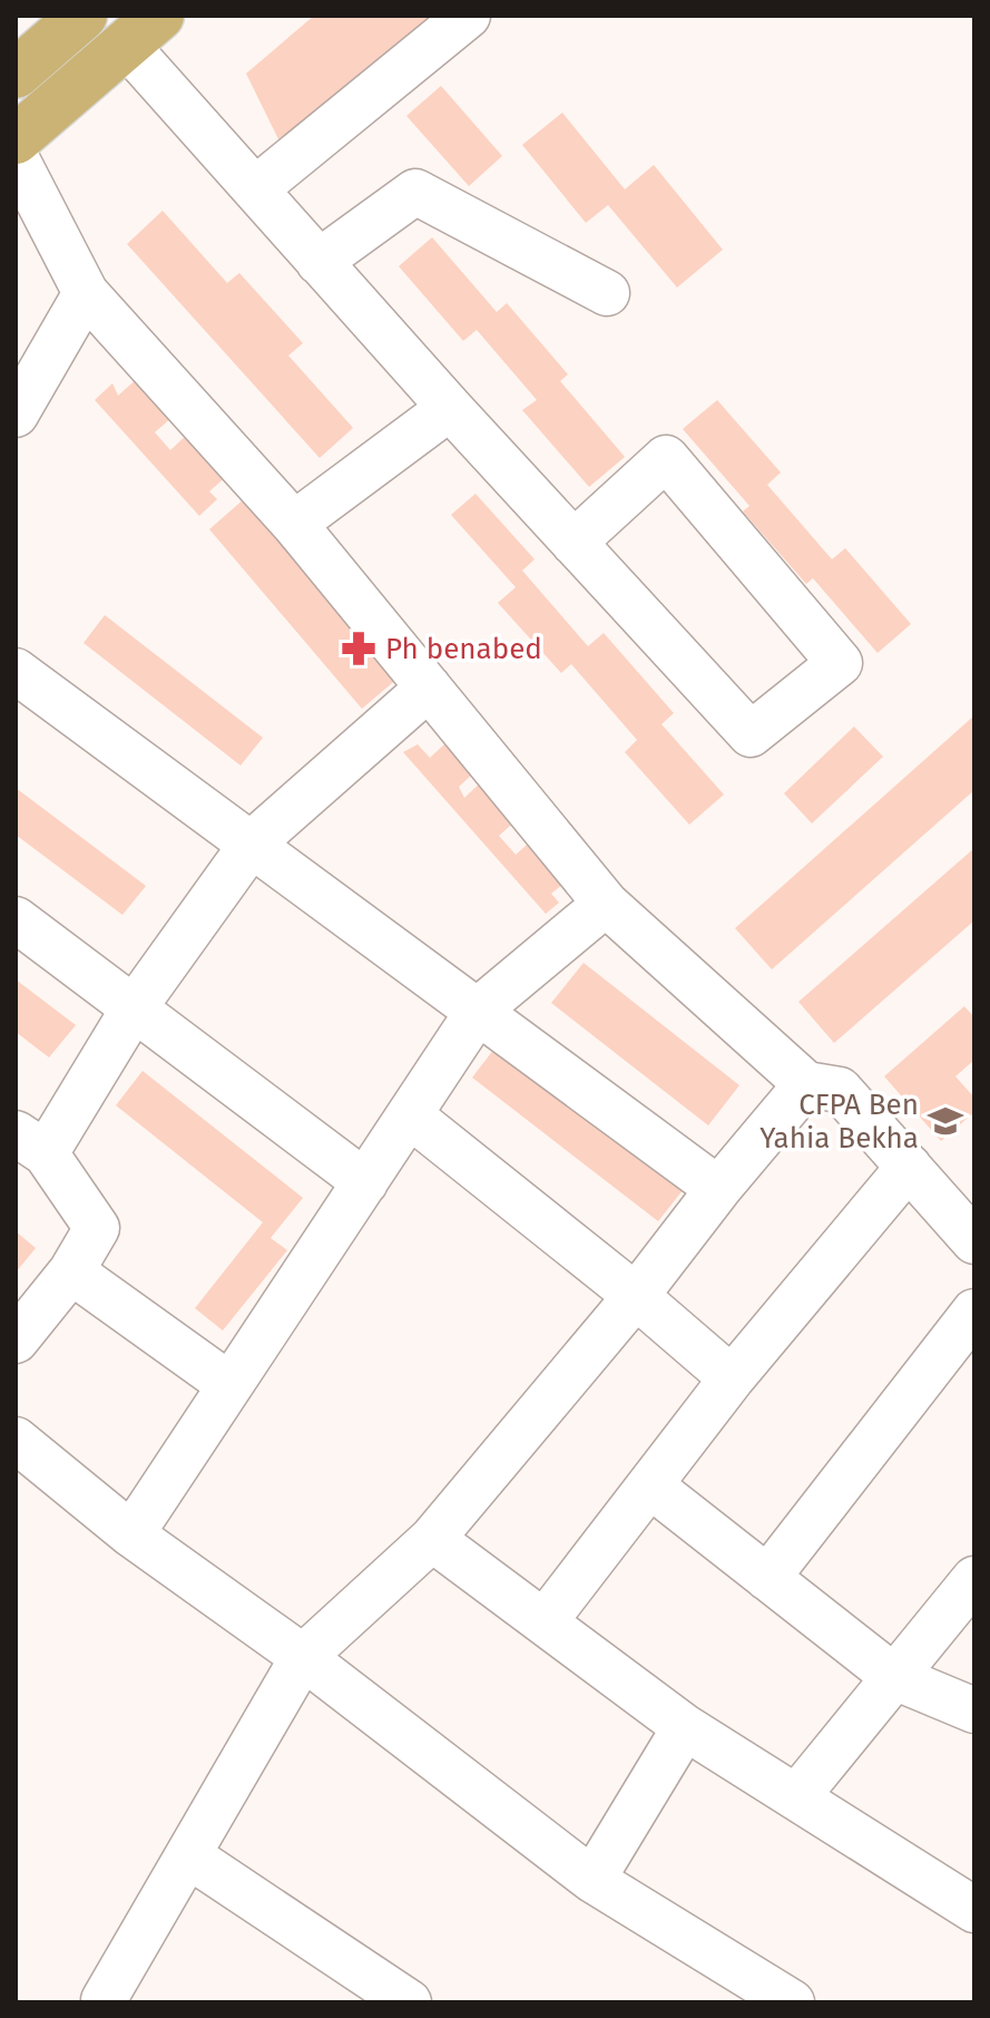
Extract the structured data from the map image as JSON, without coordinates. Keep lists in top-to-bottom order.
{
  "places": {
    "pharmacy": ["Ph benabed"],
    "school or university": ["CFPA Ben Yahia Bekha"]
  }
}
